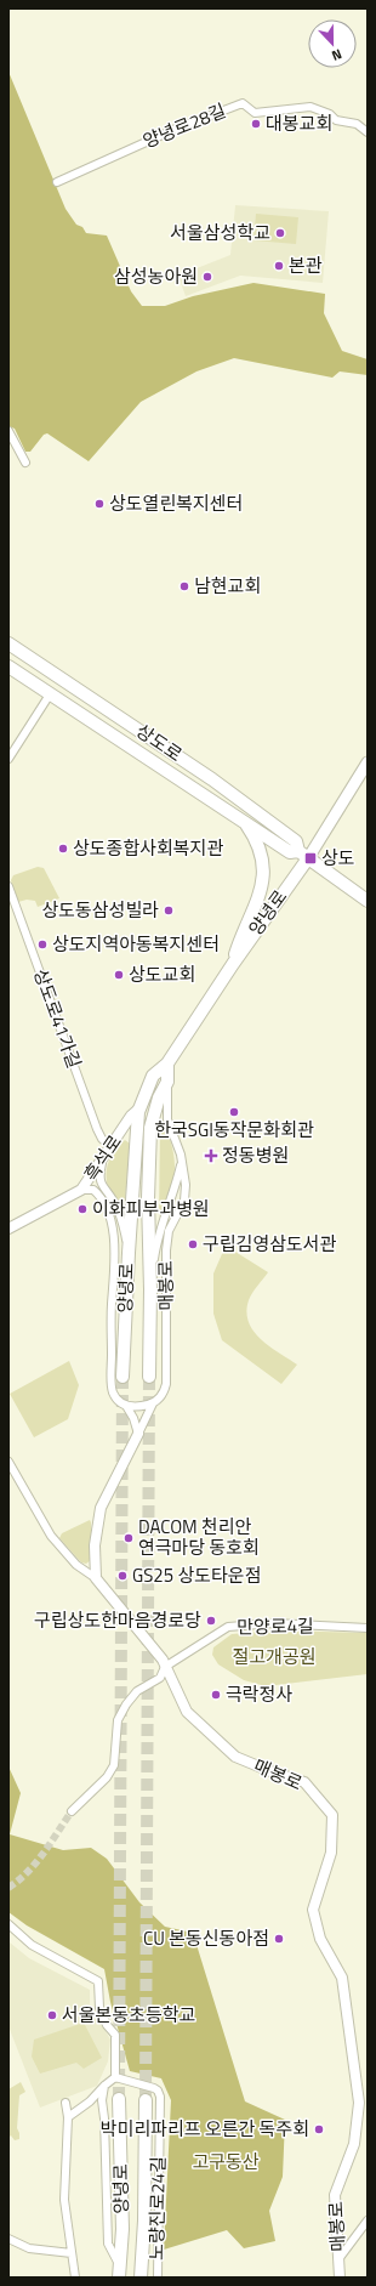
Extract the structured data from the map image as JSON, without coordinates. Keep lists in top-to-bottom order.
{
  "streets": {
    "main road": ["상도로", "양녕로"],
    "street": [
      "양녕로28길",
      "상도로41가길",
      "흑석로",
      "매봉로",
      "만양로4길",
      "노량진로24길"
    ]
  },
  "crossings": [
    ["상도로", "양녕로"],
    ["양녕로", "흑석로"],
    ["양녕로", "매봉로"],
    ["양녕로", "노량진로24길"],
    ["상도로41가길", "흑석로"],
    ["매봉로", "만양로4길"]
  ],
  "parks": ["절고개공원", "고구동산"],
  "places": {
    "other": [
      "대봉교회",
      "서울삼성학교",
      "본관",
      "삼성농아원",
      "상도열린복지센터",
      "남현교회",
      "상도종합사회복지관",
      "상도동삼성빌라",
      "상도지역아동복지센터",
      "상도교회",
      "한국SGI동작문화회관",
      "이화피부과병원",
      "구립김영삼도서관",
      "DACOM 천리안 연극마당 동호회",
      "GS25 상도타운점",
      "구립상도한마음경로당",
      "극락정사",
      "CU 본동신동아점",
      "서울본동초등학교",
      "박미리파리프 오른간 독주회"
    ],
    "transit": ["상도"],
    "health": ["정동병원"]
  },
  "north": "bottom"
}
